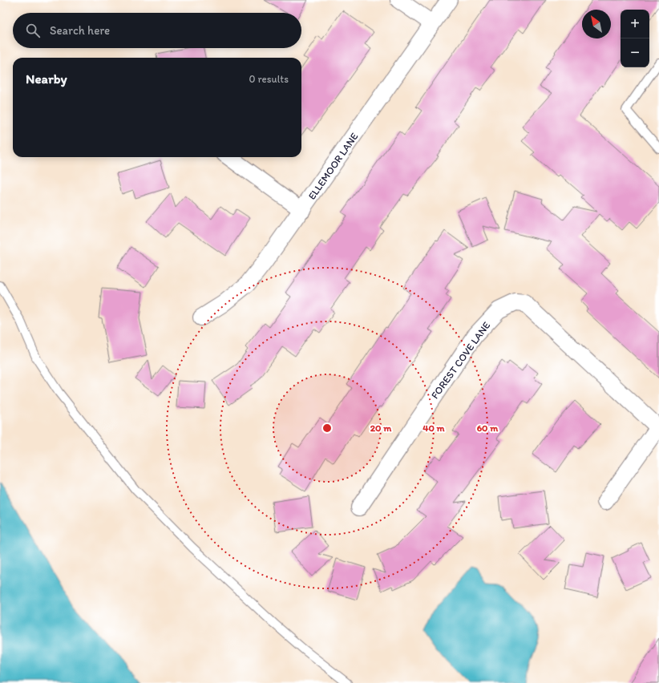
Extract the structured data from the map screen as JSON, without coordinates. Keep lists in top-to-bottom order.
{
  "streets": {
    "street": ["ELLEMOOR LANE", "FOREST COVE LANE"]
  },
  "north": "top left",
  "page": {
    "map_buttons": ["+", "−"],
    "search": "Search here",
    "heading": ["Nearby", "0 results"]
  },
  "rings": ["20 m", "40 m", "60 m"]
}
